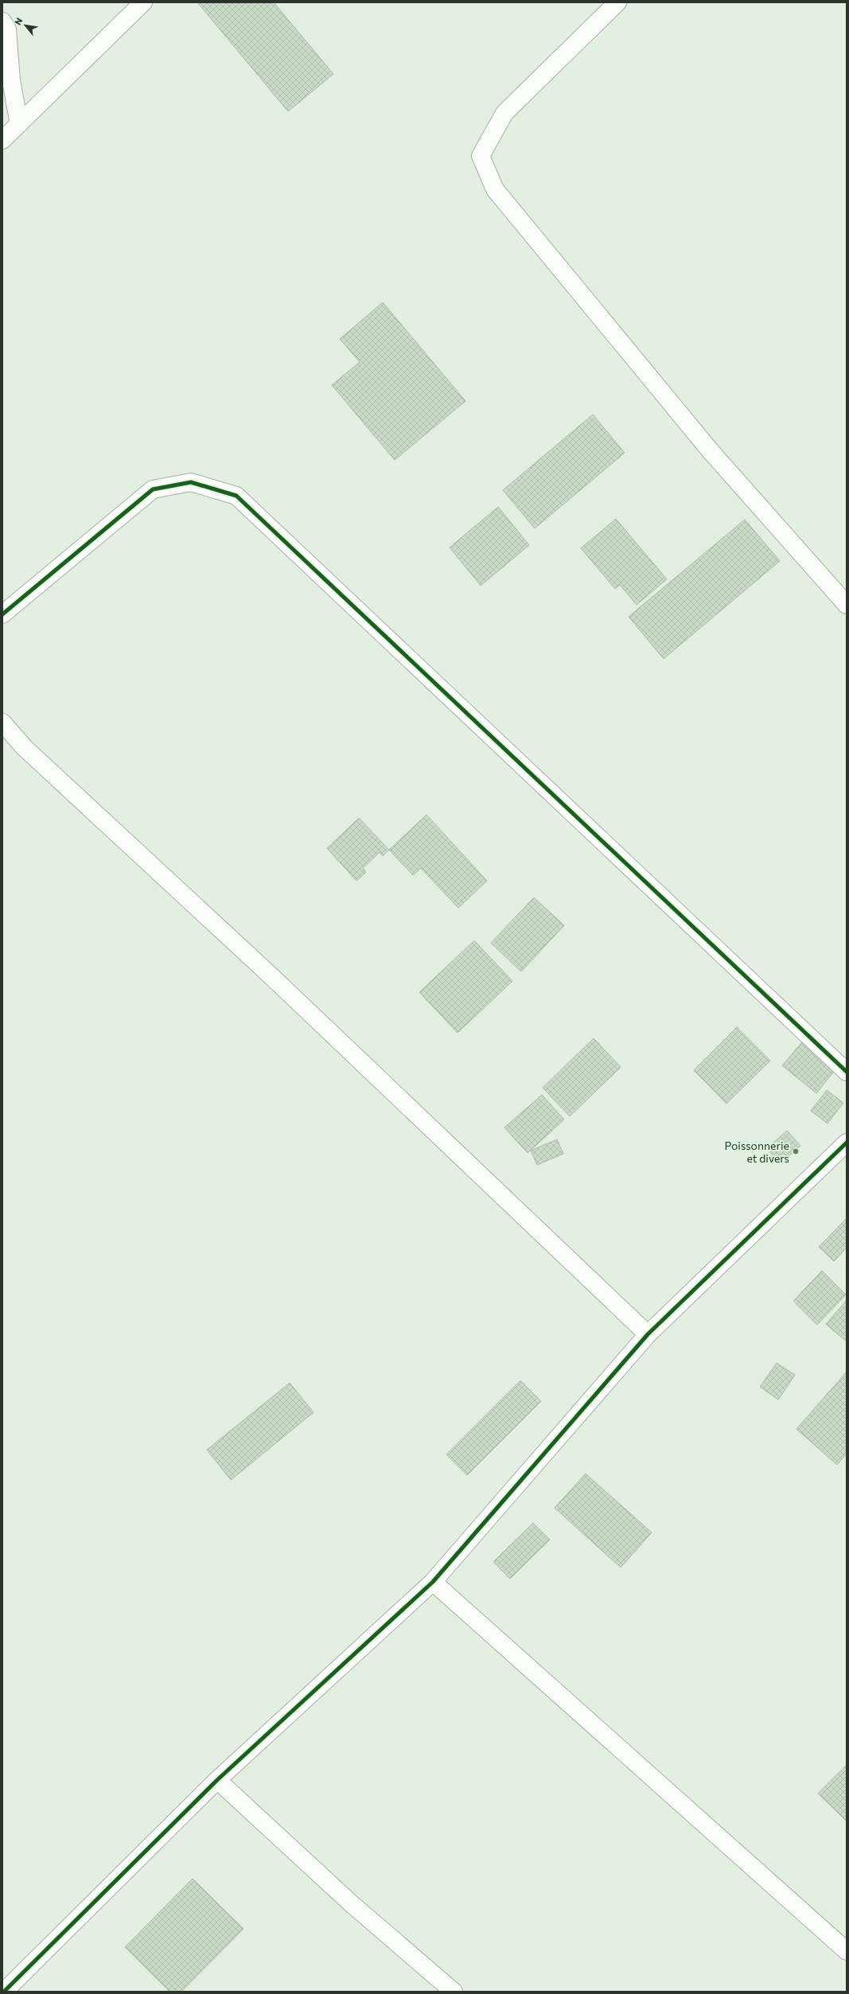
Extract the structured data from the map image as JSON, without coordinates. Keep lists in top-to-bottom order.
{
  "places": ["Poissonnerie et divers"],
  "north": "top left"
}
